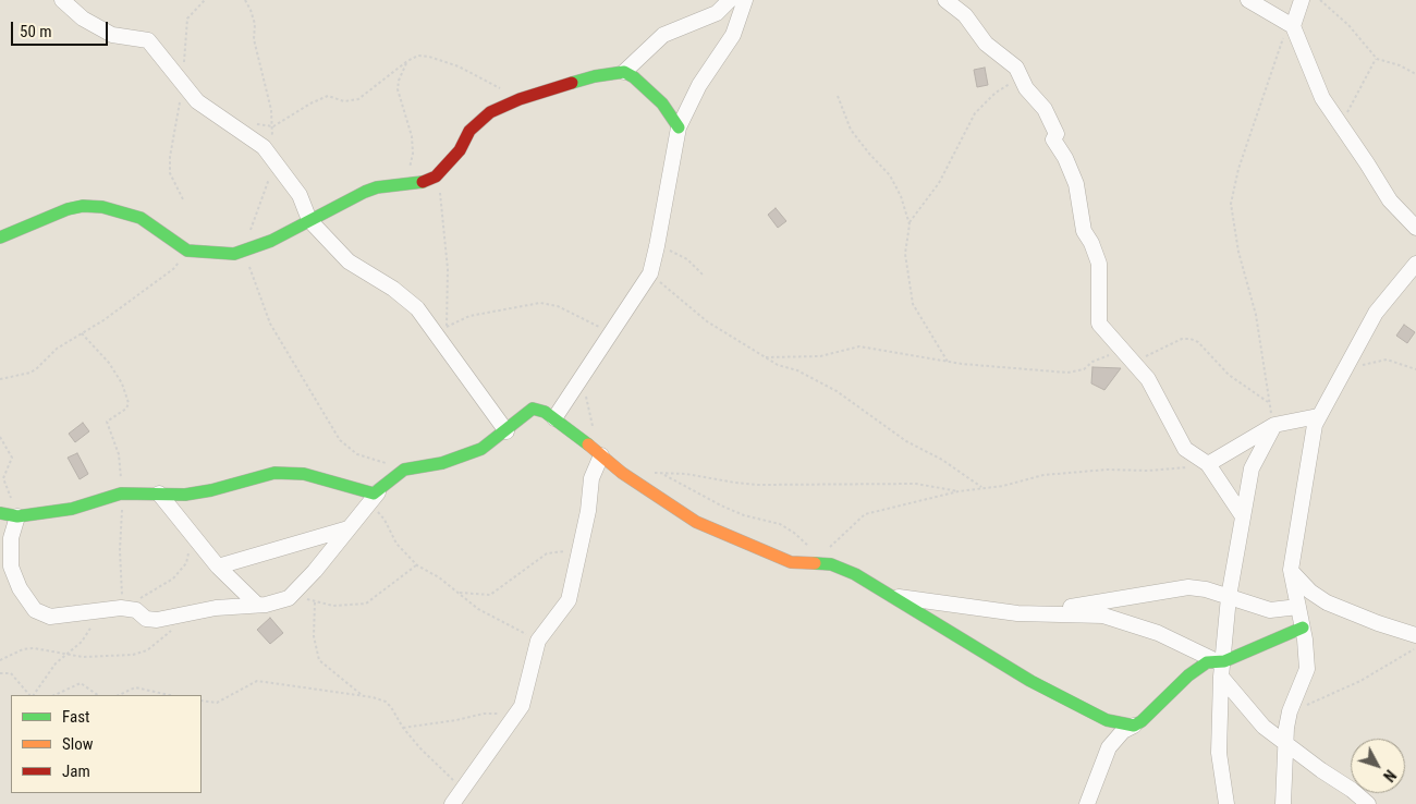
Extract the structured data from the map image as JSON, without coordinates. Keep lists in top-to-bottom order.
{
  "legend": ["Fast", "Slow", "Jam"],
  "scale_bar": "50 m",
  "north": "bottom right"
}
